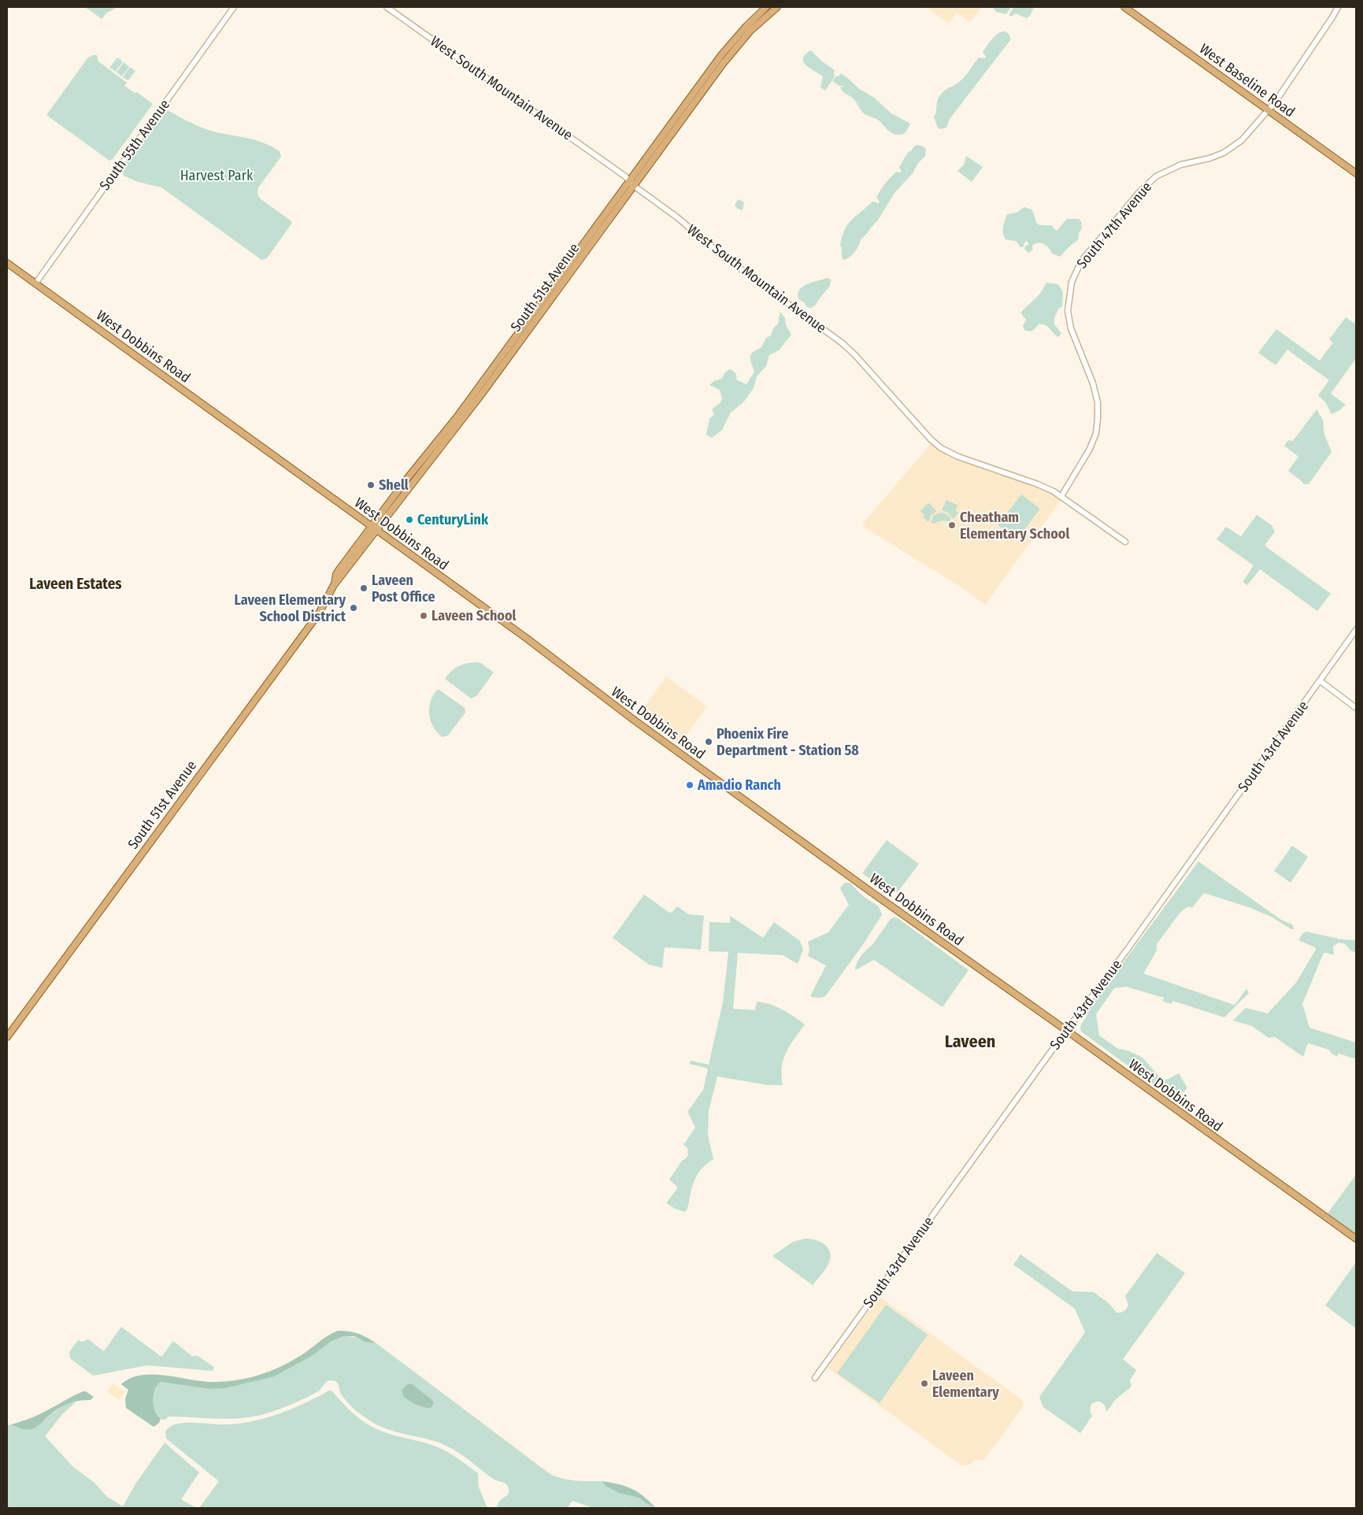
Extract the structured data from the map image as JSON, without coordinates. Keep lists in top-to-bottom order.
{
  "streets": {
    "main road": ["West Baseline Road", "South 51st Avenue", "West Dobbins Road"],
    "street": [
      "West South Mountain Avenue",
      "South 55th Avenue",
      "South 47th Avenue",
      "South 43rd Avenue"
    ]
  },
  "crossings": [
    ["West Baseline Road", "South 47th Avenue"],
    ["West South Mountain Avenue", "South 47th Avenue"],
    ["West South Mountain Avenue", "South 51st Avenue"],
    ["South 55th Avenue", "West Dobbins Road"],
    ["South 51st Avenue", "West Dobbins Road"],
    ["West Dobbins Road", "South 43rd Avenue"]
  ],
  "districts": ["Laveen Estates", "Laveen"],
  "parks": ["Harvest Park"],
  "places": [
    "Shell",
    "CenturyLink",
    "Cheatham Elementary School",
    "Laveen Post Office",
    "Laveen Elementary School District",
    "Laveen School",
    "Phoenix Fire Department - Station 58",
    "Amadio Ranch",
    "Laveen Elementary"
  ]
}
